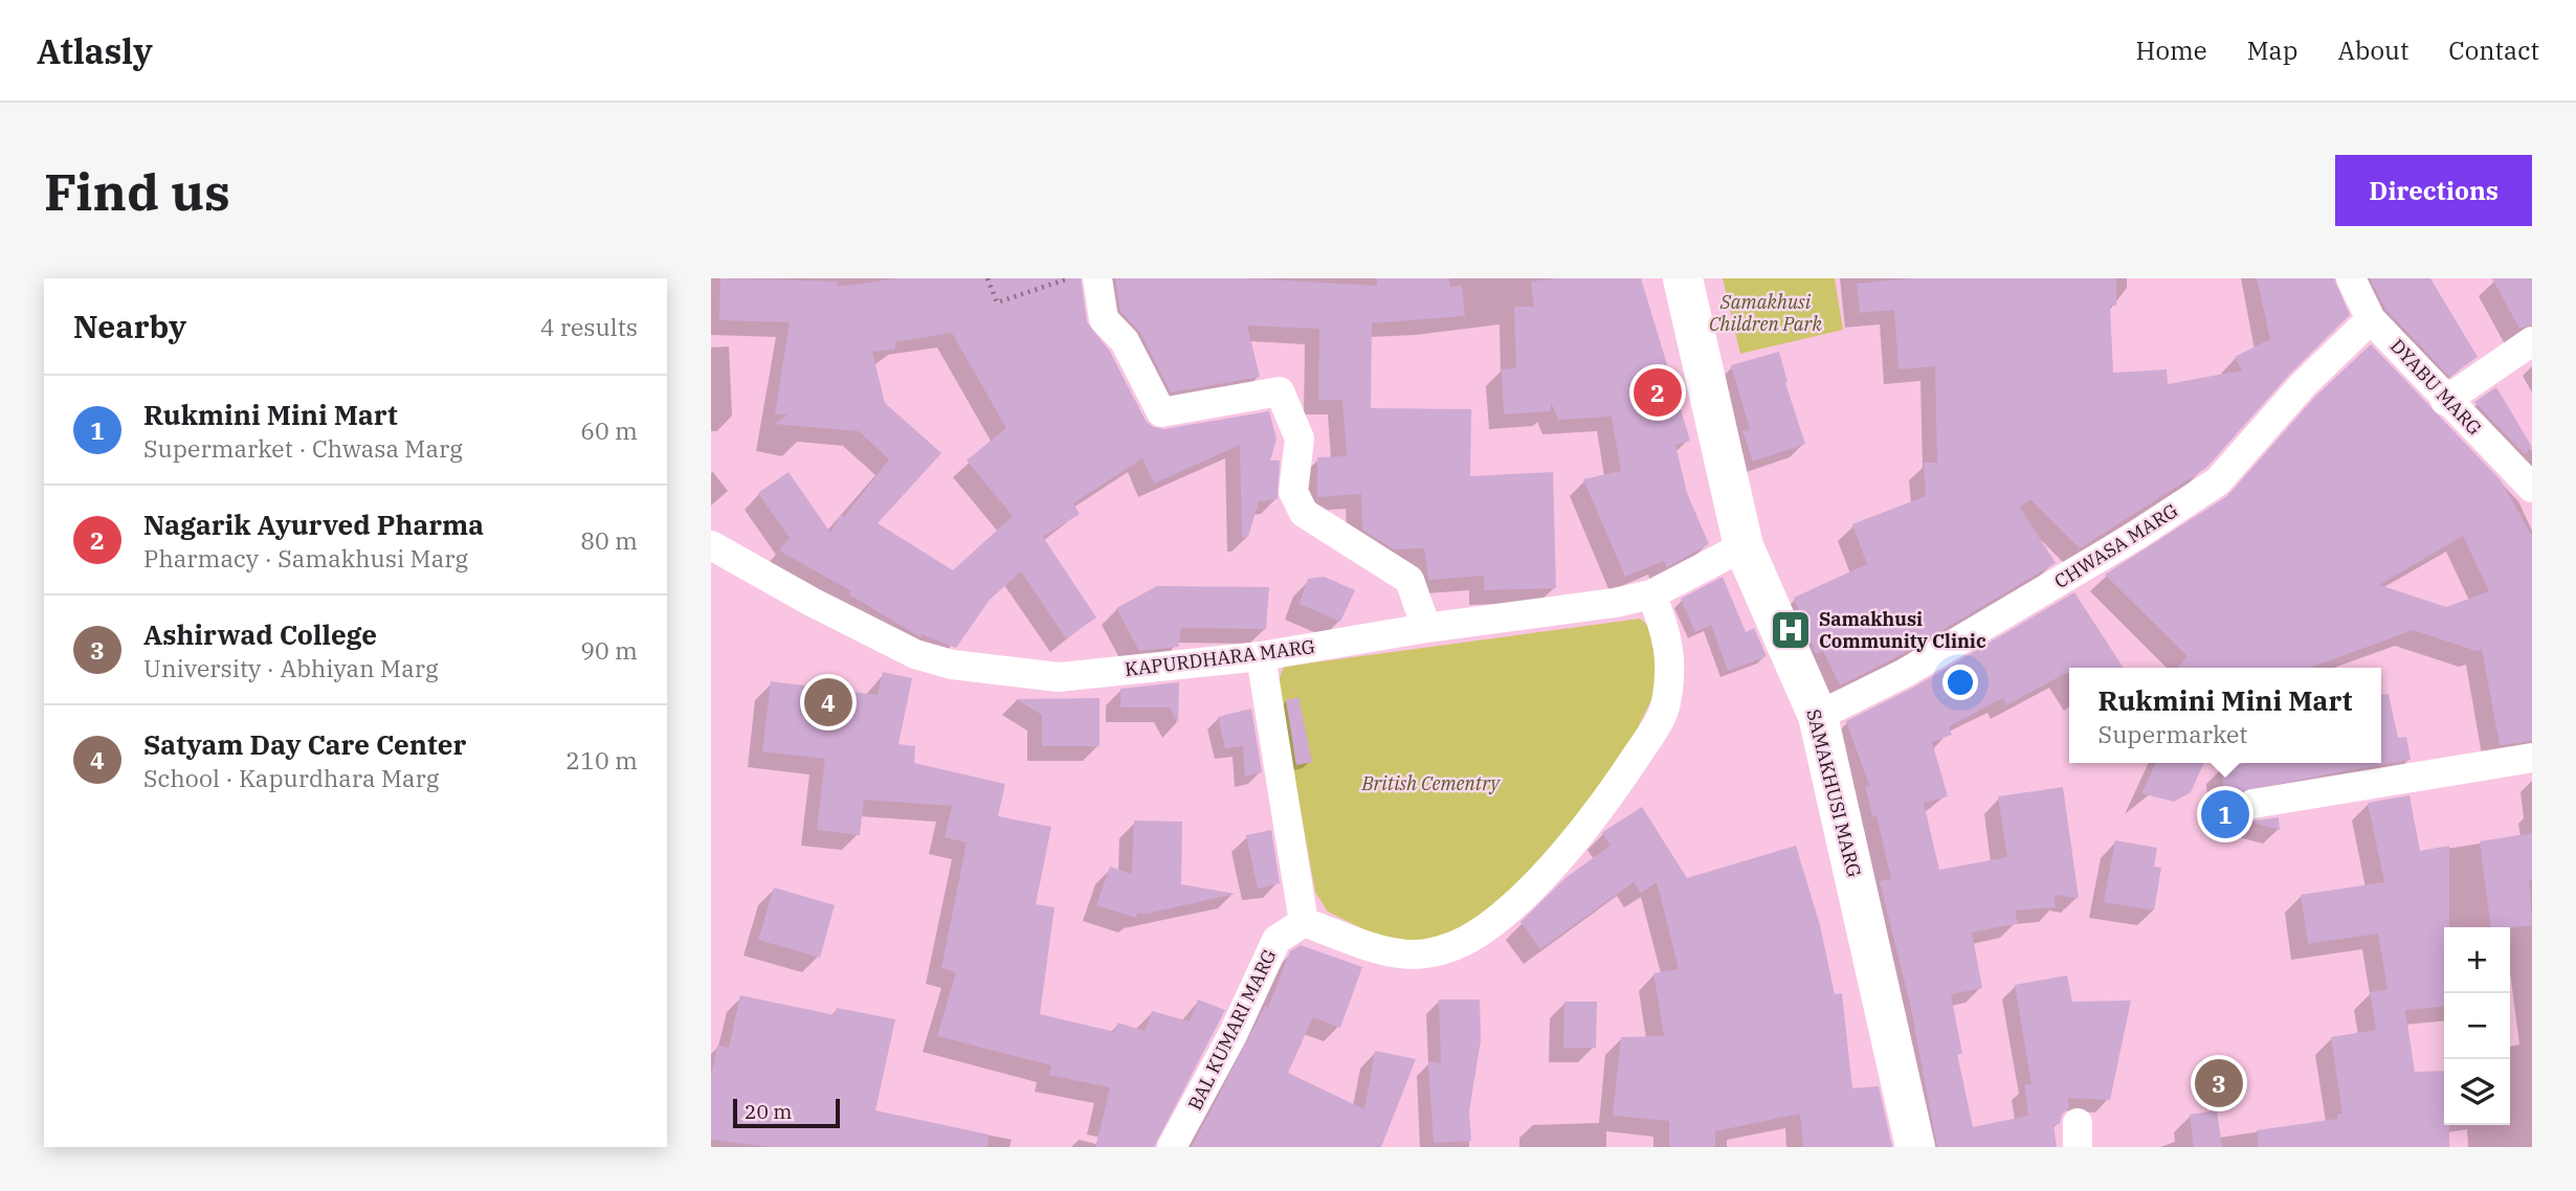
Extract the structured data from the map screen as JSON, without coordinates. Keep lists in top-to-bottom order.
{
  "streets": {
    "main road": ["SAMAKHUSI MARG"],
    "street": [
      "DYABU MARG",
      "CHWASA MARG",
      "KAPURDHARA MARG",
      "BAL KUMARI MARG"
    ]
  },
  "crossings": [
    ["DYABU MARG", "CHWASA MARG"],
    ["CHWASA MARG", "SAMAKHUSI MARG"],
    ["KAPURDHARA MARG", "SAMAKHUSI MARG"]
  ],
  "parks": ["Samakhusi Children Park", "British Cementry"],
  "places": {
    "hospital": ["Samakhusi Community Clinic"]
  },
  "scale_bar": "20 m",
  "page": {
    "header": "Atlasly",
    "nav": [
      "Home",
      "Map",
      "About",
      "Contact"
    ],
    "buttons": "Directions",
    "title": "Find us",
    "heading": ["Nearby", "4 results"],
    "pins": [
      "2",
      "4",
      "1",
      "3"
    ],
    "list": [
      {
        "mark": "1",
        "name": "Rukmini Mini Mart",
        "note": "Supermarket · Chwasa Marg",
        "value": "60 m"
      },
      {
        "mark": "2",
        "name": "Nagarik Ayurved Pharma",
        "note": "Pharmacy · Samakhusi Marg",
        "value": "80 m"
      },
      {
        "mark": "3",
        "name": "Ashirwad College",
        "note": "University · Abhiyan Marg",
        "value": "90 m"
      },
      {
        "mark": "4",
        "name": "Satyam Day Care Center",
        "note": "School · Kapurdhara Marg",
        "value": "210 m"
      }
    ],
    "popup": ["Rukmini Mini Mart", "Supermarket"],
    "map_buttons": ["+", "−"],
    "scale": "20 m"
  }
}
